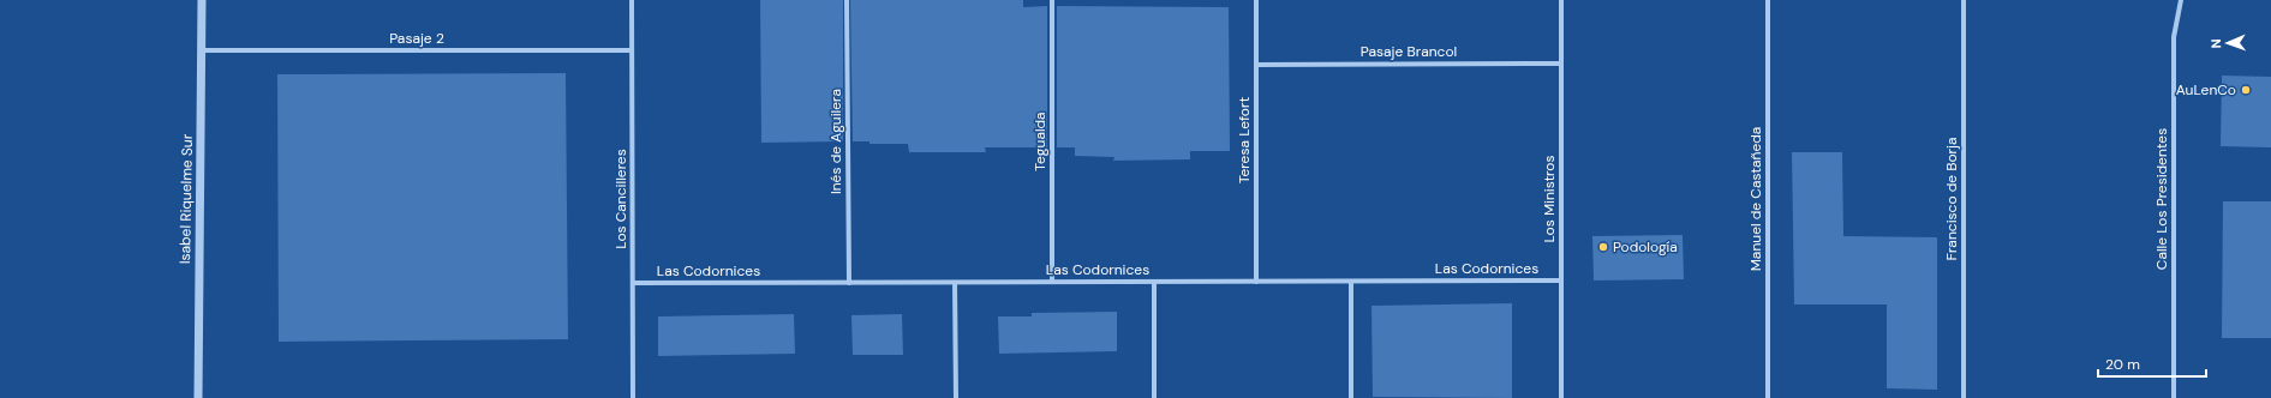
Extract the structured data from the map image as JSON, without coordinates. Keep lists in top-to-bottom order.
{
  "streets": {
    "street": [
      "Pasaje 2",
      "Pasaje Brancol",
      "Teresa Lefort",
      "Inés de Aguilera",
      "Tegualda",
      "Isabel Riquelme Sur",
      "Los Cancilleres",
      "Los Ministros",
      "Manuel de Castañeda",
      "Francisco de Borja",
      "Calle Los Presidentes",
      "Las Codornices"
    ]
  },
  "crossings": [
    ["Pasaje 2", "Isabel Riquelme Sur"],
    ["Pasaje 2", "Los Cancilleres"],
    ["Pasaje Brancol", "Teresa Lefort"],
    ["Pasaje Brancol", "Los Ministros"],
    ["Teresa Lefort", "Las Codornices"],
    ["Inés de Aguilera", "Las Codornices"],
    ["Tegualda", "Las Codornices"],
    ["Los Cancilleres", "Las Codornices"],
    ["Los Ministros", "Las Codornices"]
  ],
  "places": ["AuLenCo", "Podología"],
  "scale_bar": "20 m",
  "north": "left"
}
